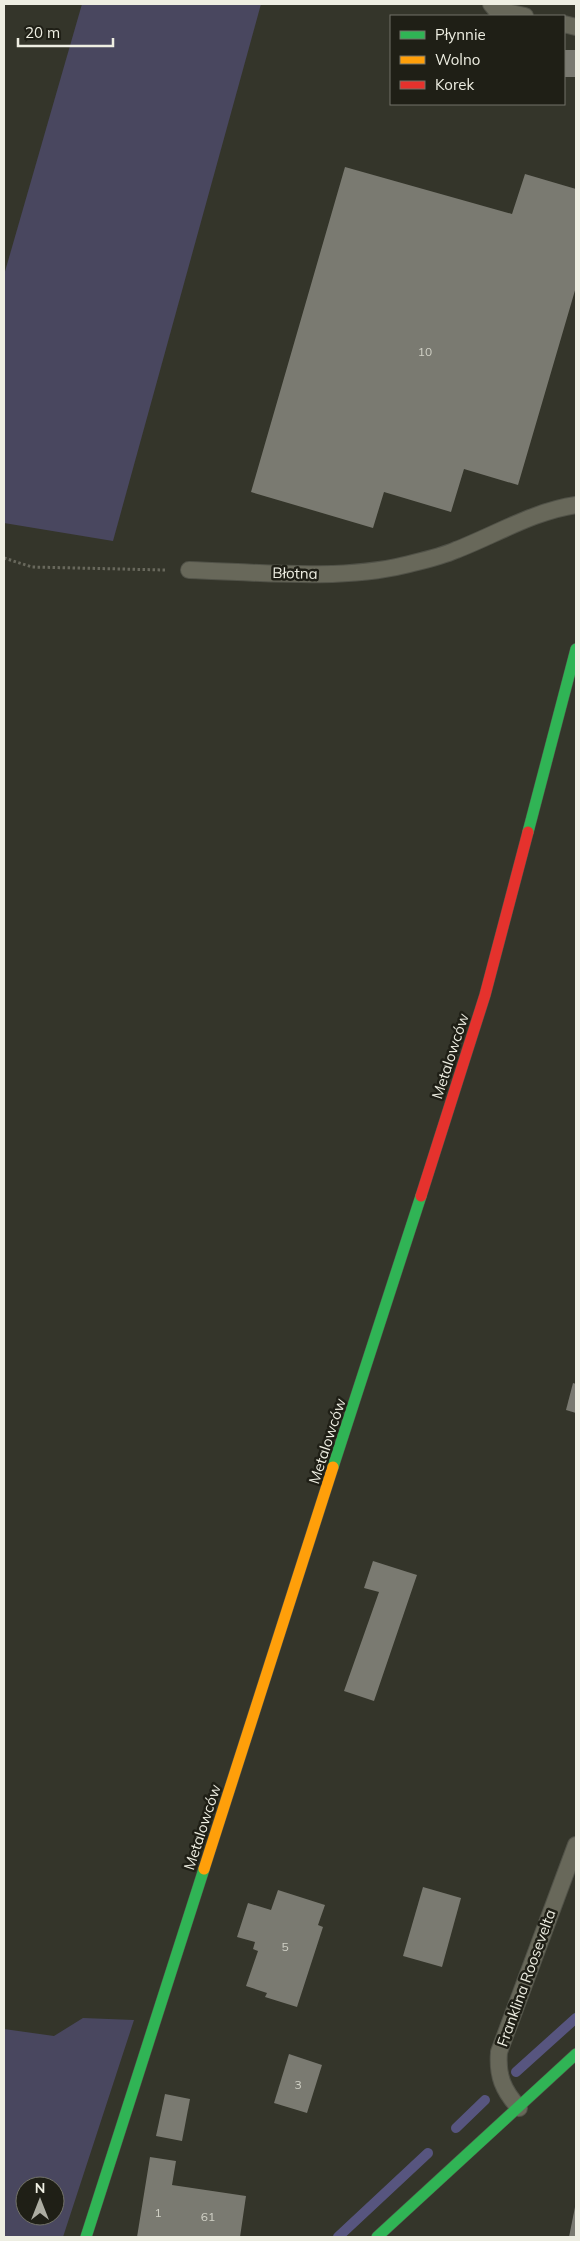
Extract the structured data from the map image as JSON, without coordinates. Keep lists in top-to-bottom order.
{
  "streets": {
    "street": ["Metalowców"],
    "lane": ["Błotna", "Franklina Roosevelta"]
  },
  "house_numbers": [
    "10",
    "5",
    "3",
    "1",
    "61"
  ],
  "legend": ["Płynnie", "Wolno", "Korek"],
  "scale_bar": "20 m",
  "north": "top"
}
